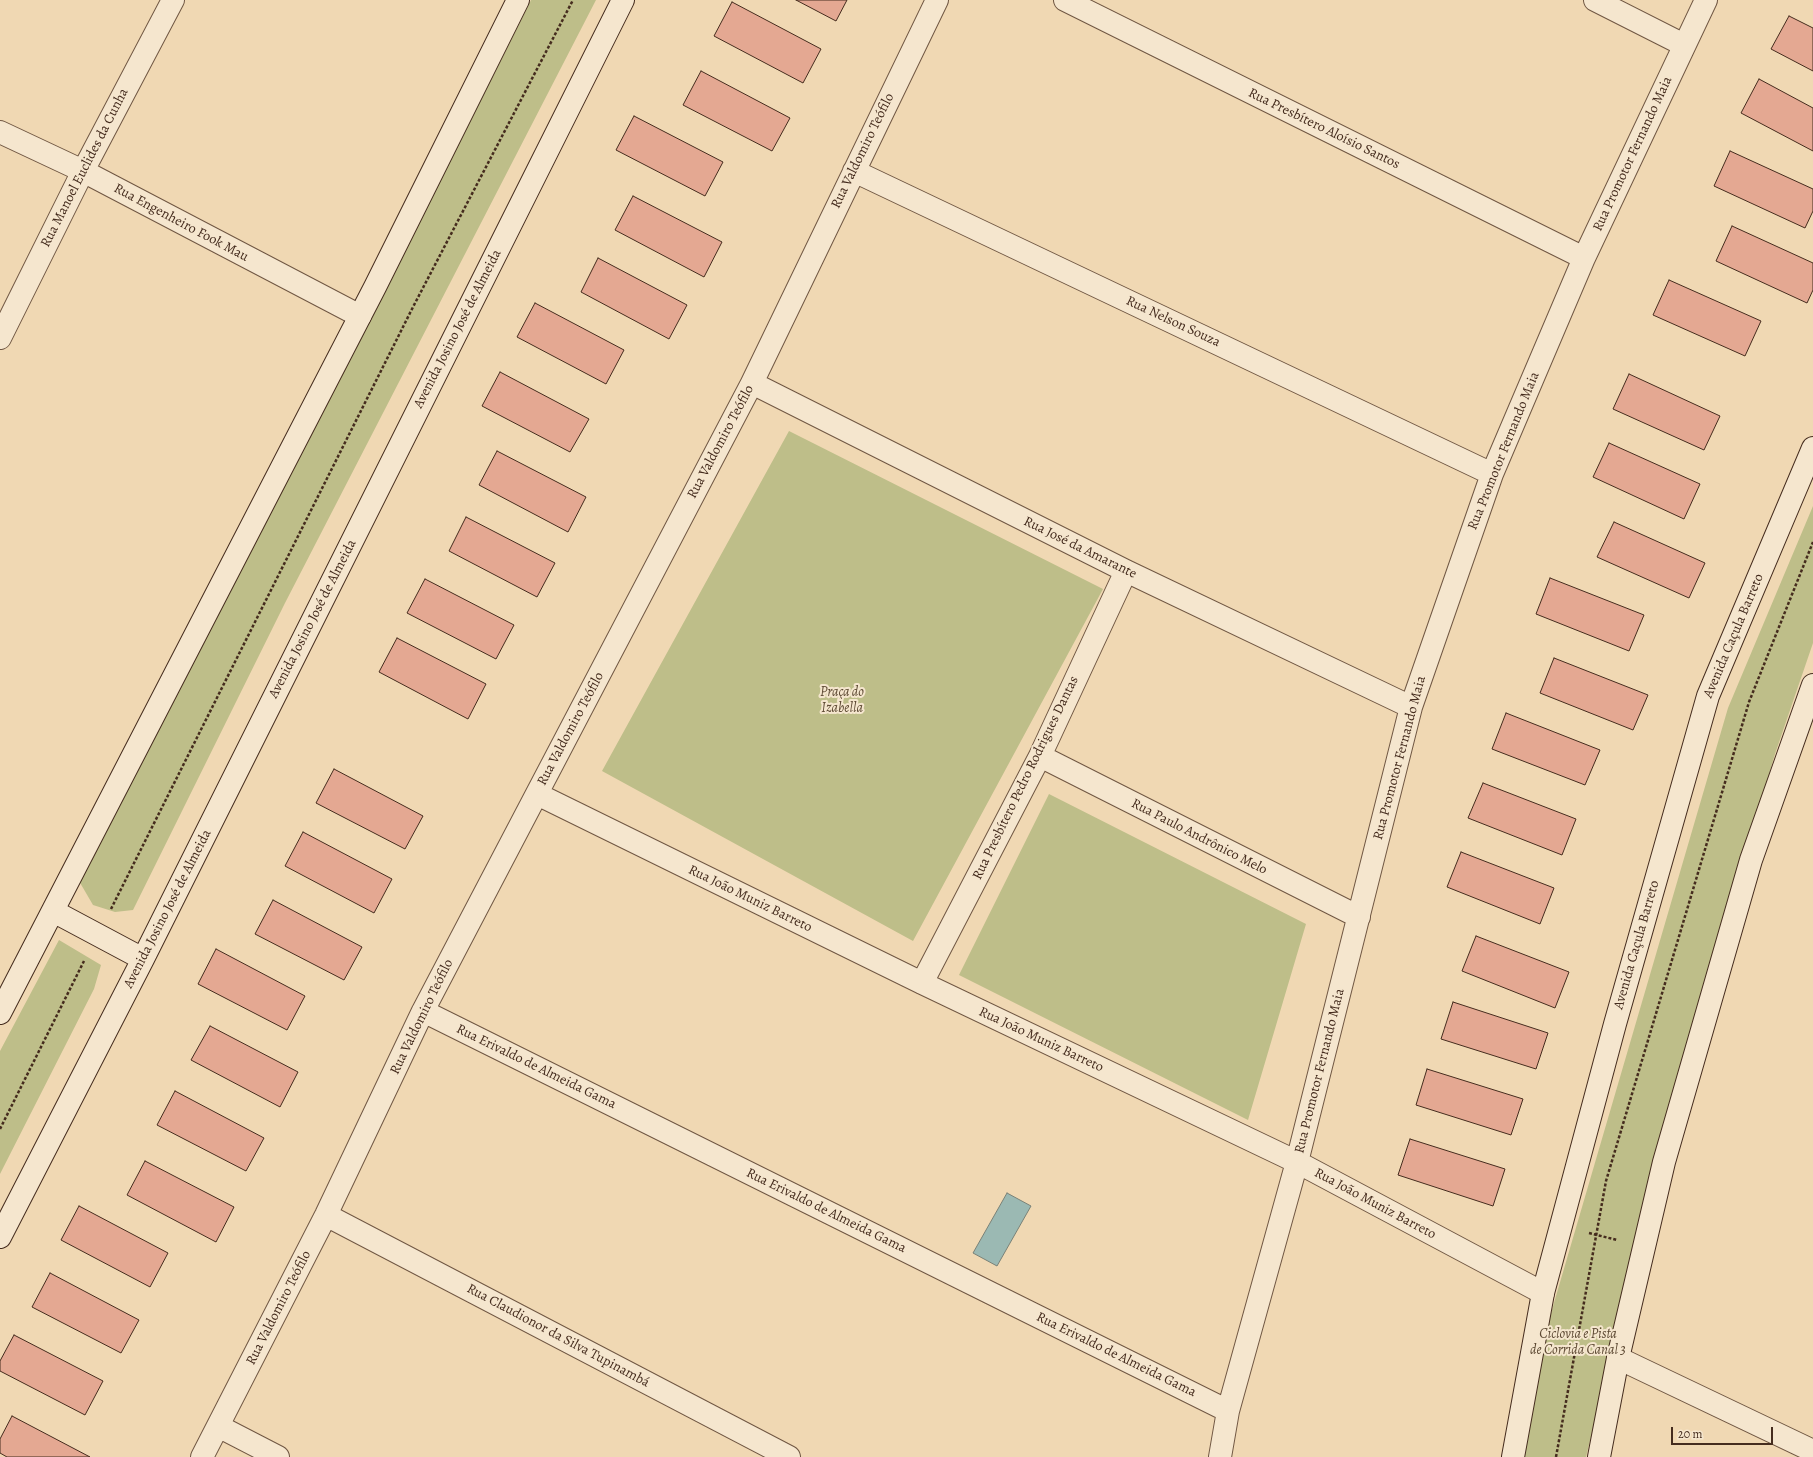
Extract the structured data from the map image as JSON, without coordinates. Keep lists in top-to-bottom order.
{
  "streets": {
    "street": [
      "Rua Presbítero Aloísio Santos",
      "Rua Valdomiro Teófilo",
      "Rua Promotor Fernando Maia",
      "Rua Manoel Euclides da Cunha",
      "Rua Engenheiro Fook Mau",
      "Rua Nelson Souza",
      "Avenida Josino José de Almeida",
      "Rua José da Amarante",
      "Avenida Caçula Barreto",
      "Rua Presbítero Pedro Rodrigues Dantas",
      "Rua Paulo Andrônico Melo",
      "Rua João Muniz Barreto",
      "Rua Erivaldo de Almeida Gama",
      "Rua Claudionor da Silva Tupinambá"
    ]
  },
  "crossings": [
    ["Rua Presbítero Aloísio Santos", "Rua Promotor Fernando Maia"],
    ["Rua Valdomiro Teófilo", "Rua Nelson Souza"],
    ["Rua Valdomiro Teófilo", "Rua José da Amarante"],
    ["Rua Valdomiro Teófilo", "Rua João Muniz Barreto"],
    ["Rua Valdomiro Teófilo", "Rua Erivaldo de Almeida Gama"],
    ["Rua Valdomiro Teófilo", "Rua Claudionor da Silva Tupinambá"],
    ["Rua Promotor Fernando Maia", "Rua Nelson Souza"],
    ["Rua Promotor Fernando Maia", "Rua José da Amarante"],
    ["Rua Promotor Fernando Maia", "Rua Paulo Andrônico Melo"],
    ["Rua Promotor Fernando Maia", "Rua João Muniz Barreto"],
    ["Rua Promotor Fernando Maia", "Rua Erivaldo de Almeida Gama"],
    ["Rua Manoel Euclides da Cunha", "Rua Engenheiro Fook Mau"],
    ["Rua José da Amarante", "Rua Presbítero Pedro Rodrigues Dantas"],
    ["Avenida Caçula Barreto", "Rua João Muniz Barreto"],
    ["Rua Presbítero Pedro Rodrigues Dantas", "Rua Paulo Andrônico Melo"],
    ["Rua Presbítero Pedro Rodrigues Dantas", "Rua João Muniz Barreto"]
  ],
  "parks": ["Praça do Izabella", "Ciclovia e Pista de Corrida Canal 3"],
  "scale_bar": "20 m"
}
